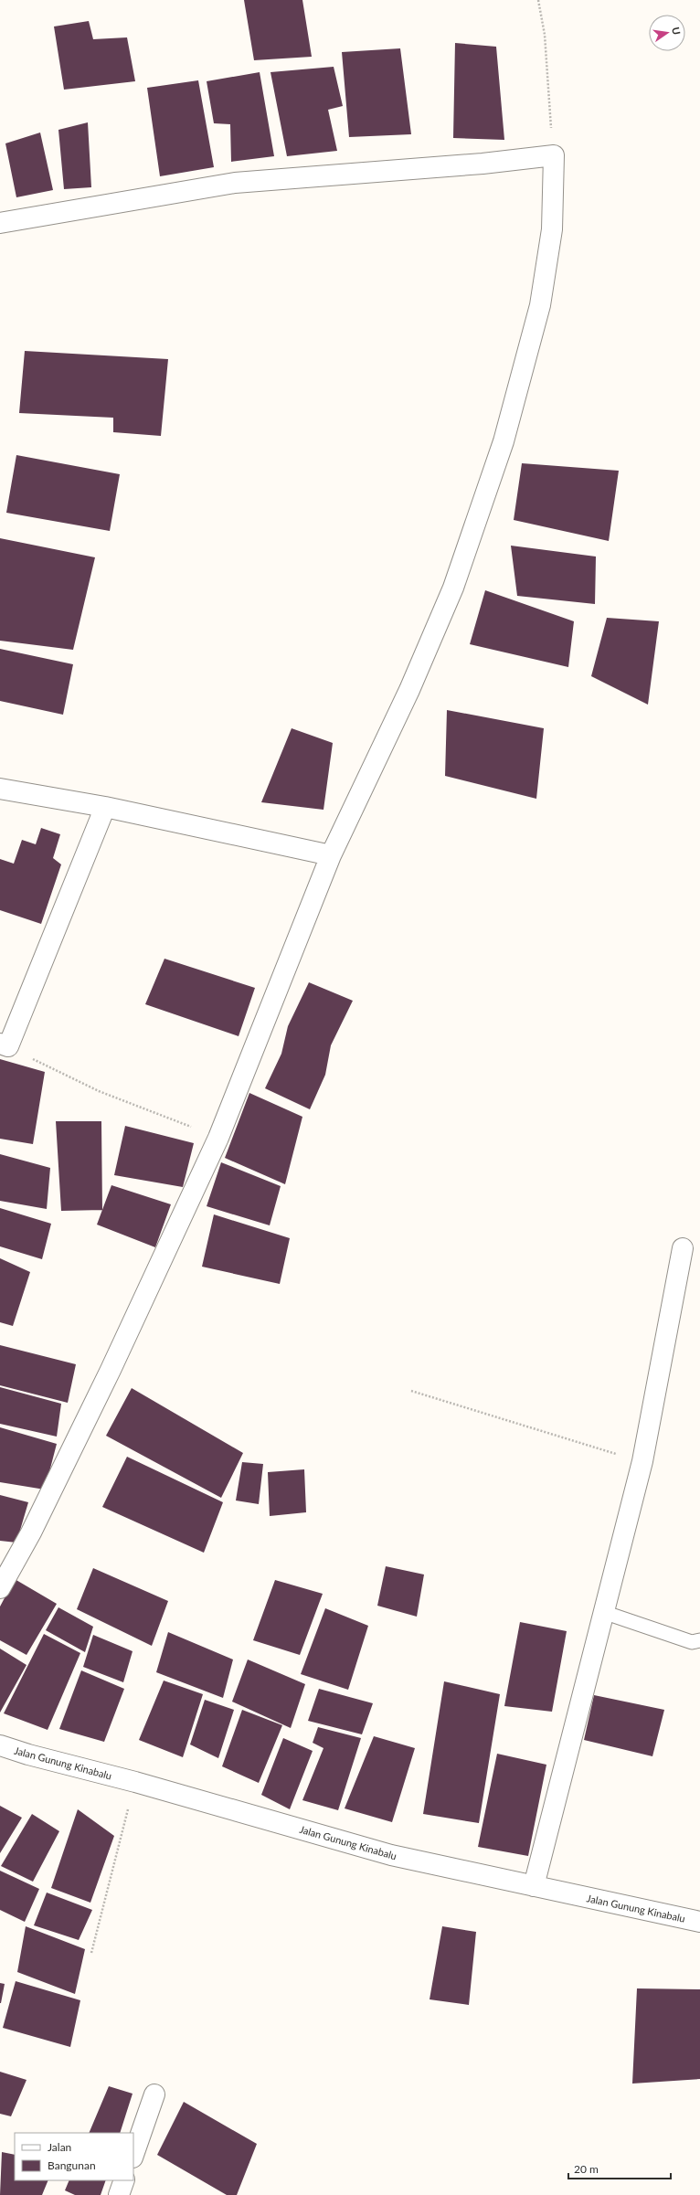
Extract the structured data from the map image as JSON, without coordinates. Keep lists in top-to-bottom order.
{
  "streets": {
    "street": ["Jalan Gunung Kinabalu"]
  },
  "legend": ["Jalan", "Bangunan"],
  "scale_bar": "20 m",
  "north": "right"
}
